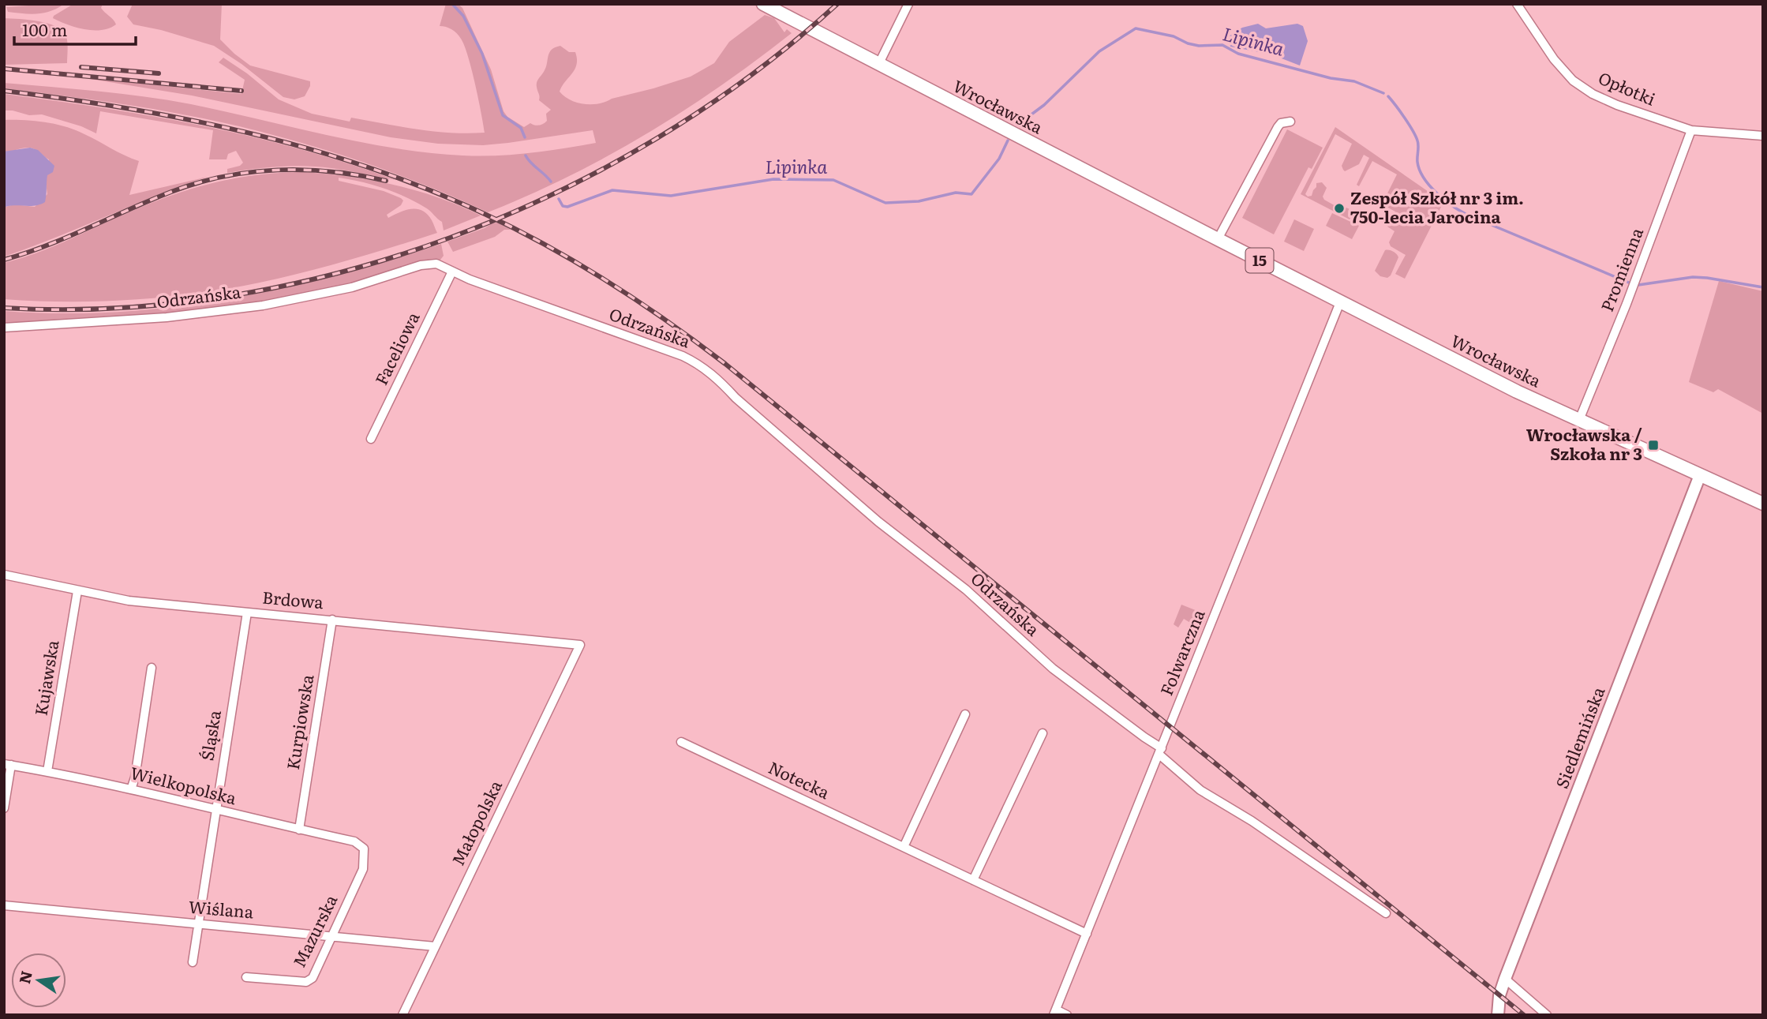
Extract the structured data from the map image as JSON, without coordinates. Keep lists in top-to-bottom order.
{
  "streets": {
    "main road": ["Wrocławska", "15"],
    "street": [
      "Opłotki",
      "Promienna",
      "Odrzańska",
      "Faceliowa",
      "Brdowa",
      "Folwarczna",
      "Kujawska",
      "Kurpiowska",
      "Śląska",
      "Siedlemińska",
      "Notecka",
      "Wielkopolska",
      "Małopolska",
      "Wiślana",
      "Mazurska"
    ]
  },
  "crossings": [
    ["Opłotki", "Promienna"],
    ["Wrocławska", "Promienna"],
    ["Wrocławska", "Folwarczna"],
    ["Wrocławska", "Siedlemińska"],
    ["Odrzańska", "Faceliowa"],
    ["Odrzańska", "Folwarczna"],
    ["Brdowa", "Kujawska"],
    ["Brdowa", "Kurpiowska"],
    ["Brdowa", "Śląska"],
    ["Brdowa", "Małopolska"],
    ["Folwarczna", "Notecka"],
    ["Kujawska", "Wielkopolska"],
    ["Kurpiowska", "Wielkopolska"],
    ["Śląska", "Wielkopolska"],
    ["Śląska", "Wiślana"],
    ["Wielkopolska", "Mazurska"],
    ["Małopolska", "Wiślana"],
    ["Wiślana", "Mazurska"]
  ],
  "water": ["Lipinka"],
  "places": {
    "other": ["Zespół Szkół nr 3 im. 750-lecia Jarocina"],
    "transit": ["Wrocławska / Szkoła nr 3"]
  },
  "scale_bar": "100 m",
  "north": "left"
}
